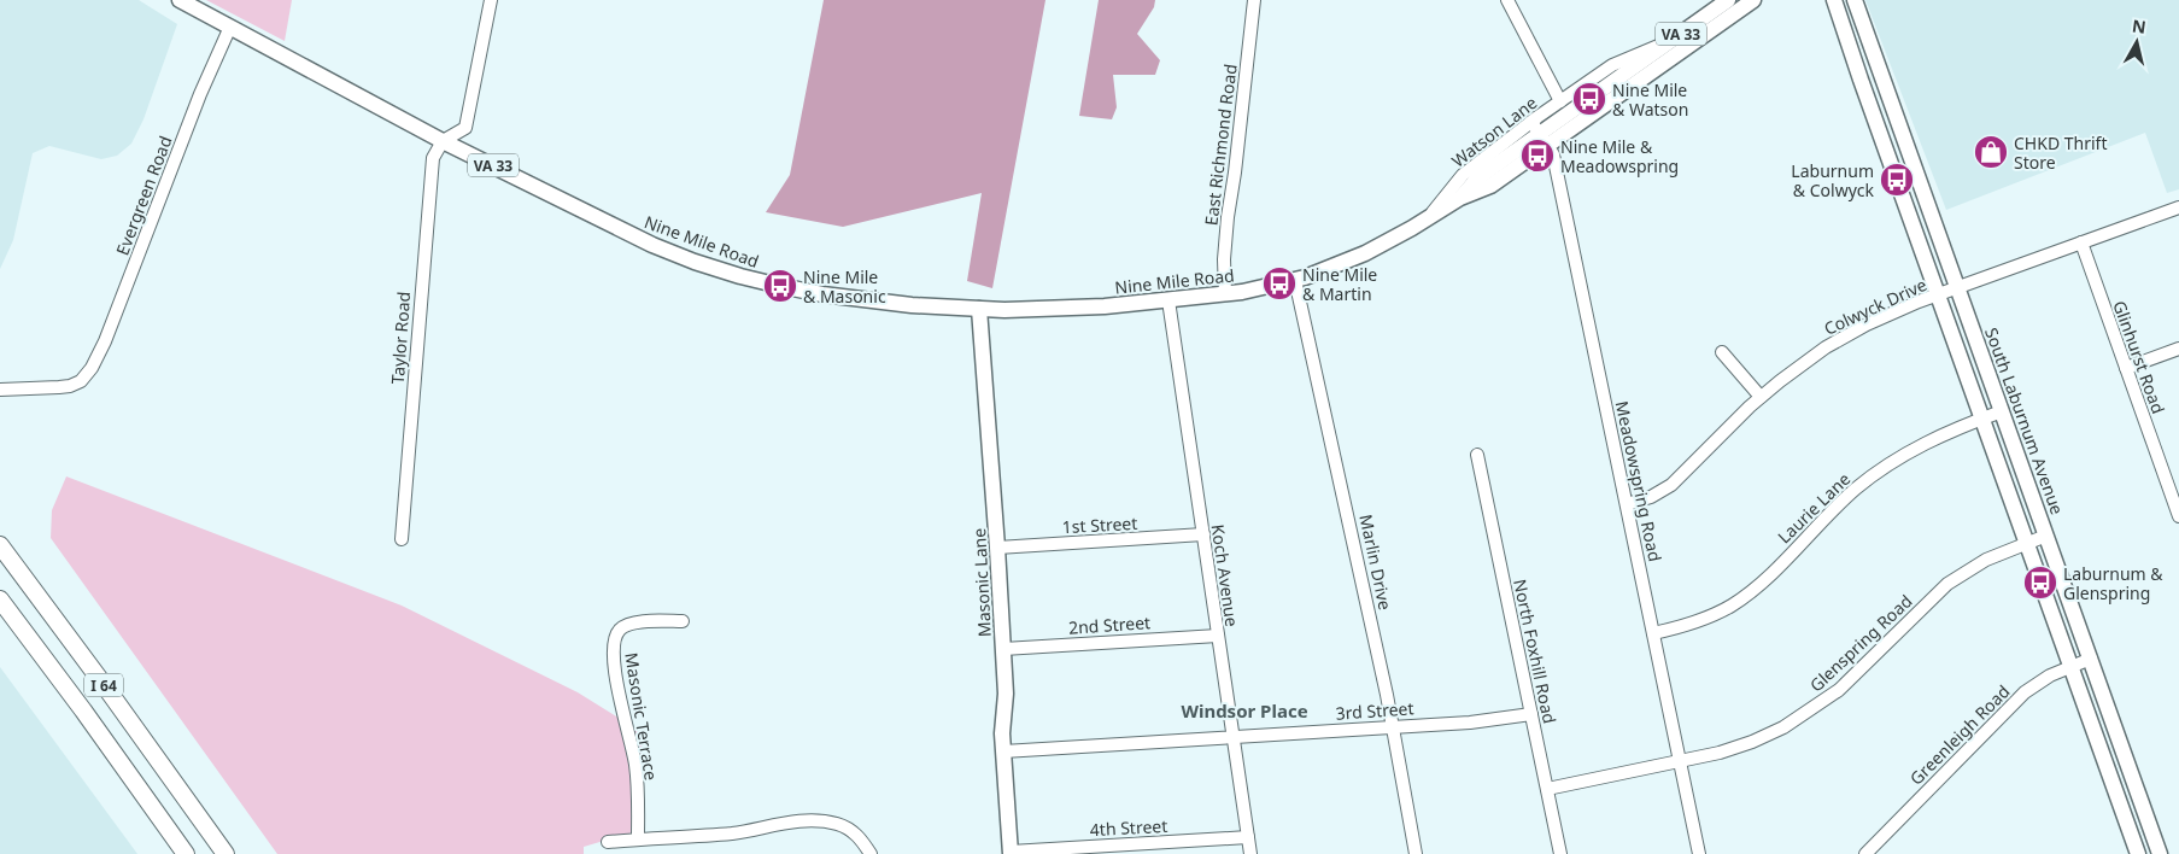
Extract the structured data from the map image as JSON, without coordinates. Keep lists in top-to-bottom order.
{
  "streets": {
    "highway": ["I 64"],
    "main road": [
      "VA 33",
      "Nine Mile Road",
      "South Laburnum Avenue",
      "Masonic Lane"
    ],
    "street": [
      "Watson Lane",
      "East Richmond Road",
      "Evergreen Road",
      "Colwyck Drive",
      "Taylor Road",
      "Glinhurst Road",
      "Meadowspring Road",
      "Laurie Lane",
      "1st Street",
      "Marlin Drive",
      "Koch Avenue",
      "2nd Street",
      "Glenspring Road",
      "North Foxhill Road",
      "3rd Street",
      "Masonic Terrace",
      "Greenleigh Road",
      "4th Street"
    ]
  },
  "crossings": [
    ["Watson Lane", "Nine Mile Road"],
    ["Watson Lane", "Meadowspring Road"],
    ["East Richmond Road", "Nine Mile Road"],
    ["Evergreen Road", "Nine Mile Road"],
    ["Nine Mile Road", "Taylor Road"],
    ["Nine Mile Road", "Meadowspring Road"],
    ["Nine Mile Road", "Marlin Drive"],
    ["Nine Mile Road", "Koch Avenue"],
    ["Nine Mile Road", "Masonic Lane"],
    ["Colwyck Drive", "Glinhurst Road"],
    ["Colwyck Drive", "South Laburnum Avenue"],
    ["Colwyck Drive", "Meadowspring Road"],
    ["South Laburnum Avenue", "Laurie Lane"],
    ["South Laburnum Avenue", "Glenspring Road"],
    ["South Laburnum Avenue", "Greenleigh Road"],
    ["Meadowspring Road", "Laurie Lane"],
    ["Meadowspring Road", "Glenspring Road"],
    ["1st Street", "Koch Avenue"],
    ["1st Street", "Masonic Lane"],
    ["Marlin Drive", "3rd Street"],
    ["Koch Avenue", "2nd Street"],
    ["Koch Avenue", "3rd Street"],
    ["Koch Avenue", "4th Street"],
    ["Masonic Lane", "2nd Street"],
    ["Masonic Lane", "3rd Street"],
    ["Masonic Lane", "4th Street"],
    ["Glenspring Road", "North Foxhill Road"],
    ["North Foxhill Road", "3rd Street"]
  ],
  "districts": ["Windsor Place"],
  "places": {
    "bus stop": [
      "Nine Mile & Watson",
      "Nine Mile & Meadowspring",
      "Laburnum & Colwyck",
      "Nine Mile & Martin",
      "Nine Mile & Masonic",
      "Laburnum & Glenspring"
    ],
    "shop": ["CHKD Thrift Store"]
  },
  "north": "top"
}
